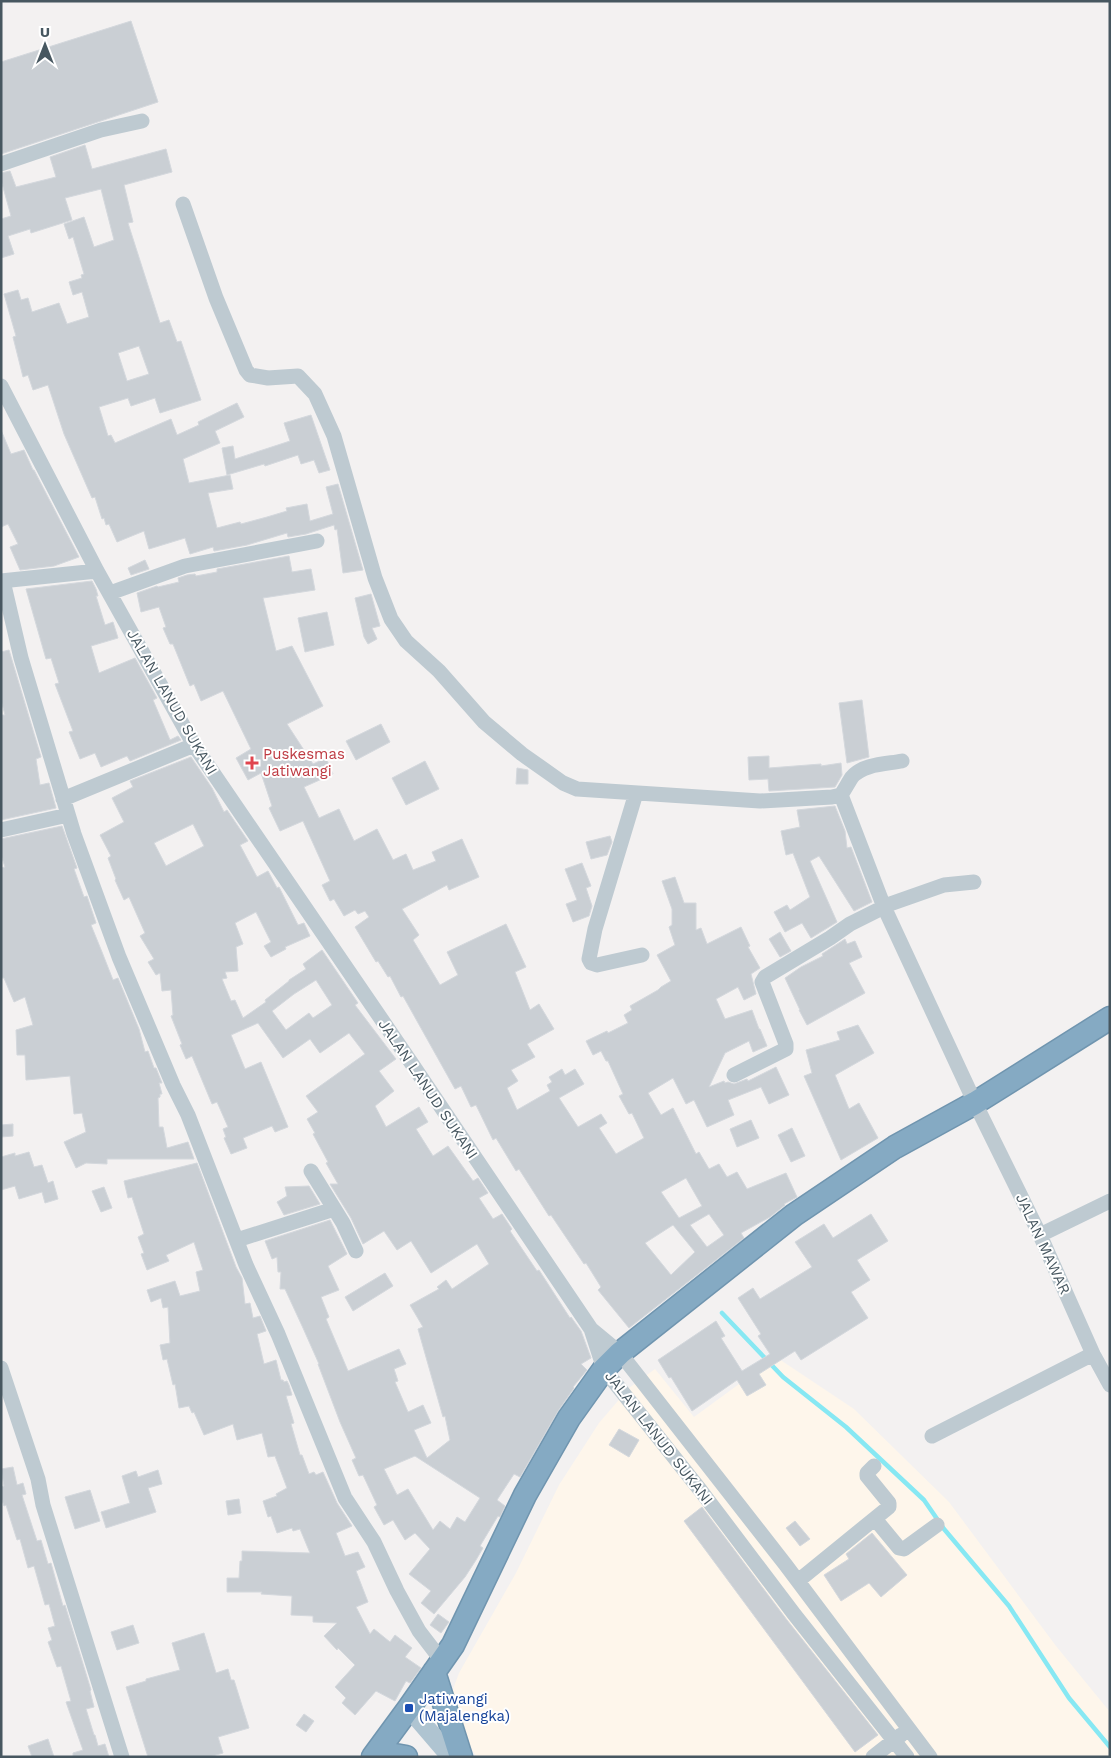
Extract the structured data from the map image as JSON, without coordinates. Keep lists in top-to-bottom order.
{
  "streets": {
    "street": ["JALAN LANUD SUKANI", "JALAN MAWAR"]
  },
  "places": {
    "health": ["Puskesmas Jatiwangi"],
    "transit": ["Jatiwangi (Majalengka)"]
  },
  "north": "top"
}
